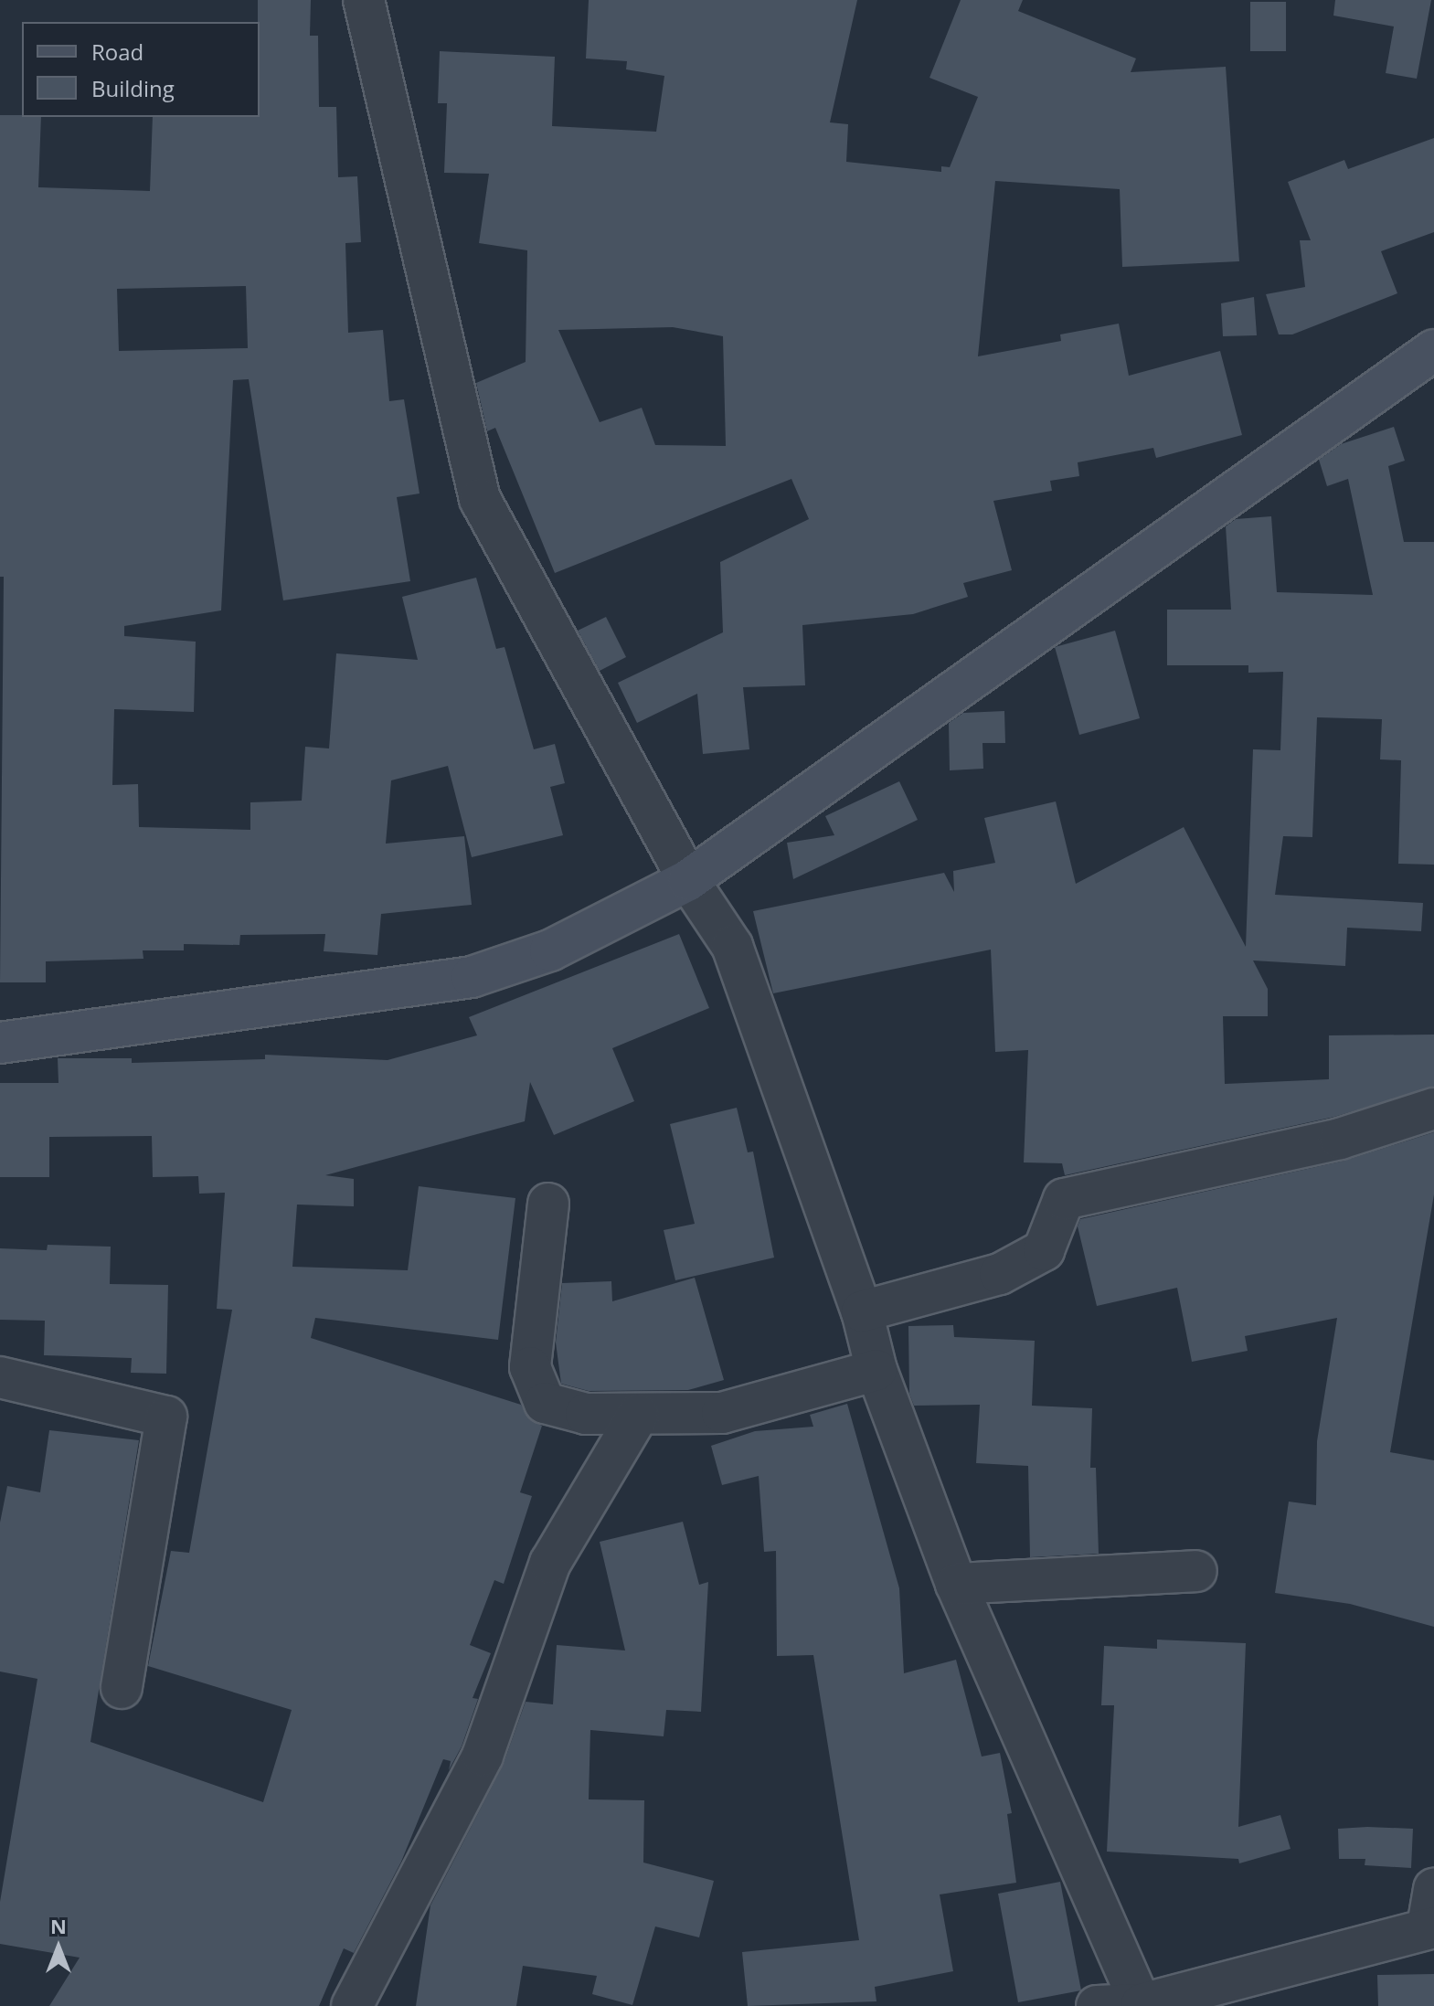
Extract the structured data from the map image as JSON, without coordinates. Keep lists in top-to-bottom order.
{
  "legend": ["Road", "Building"],
  "north": "top"
}
